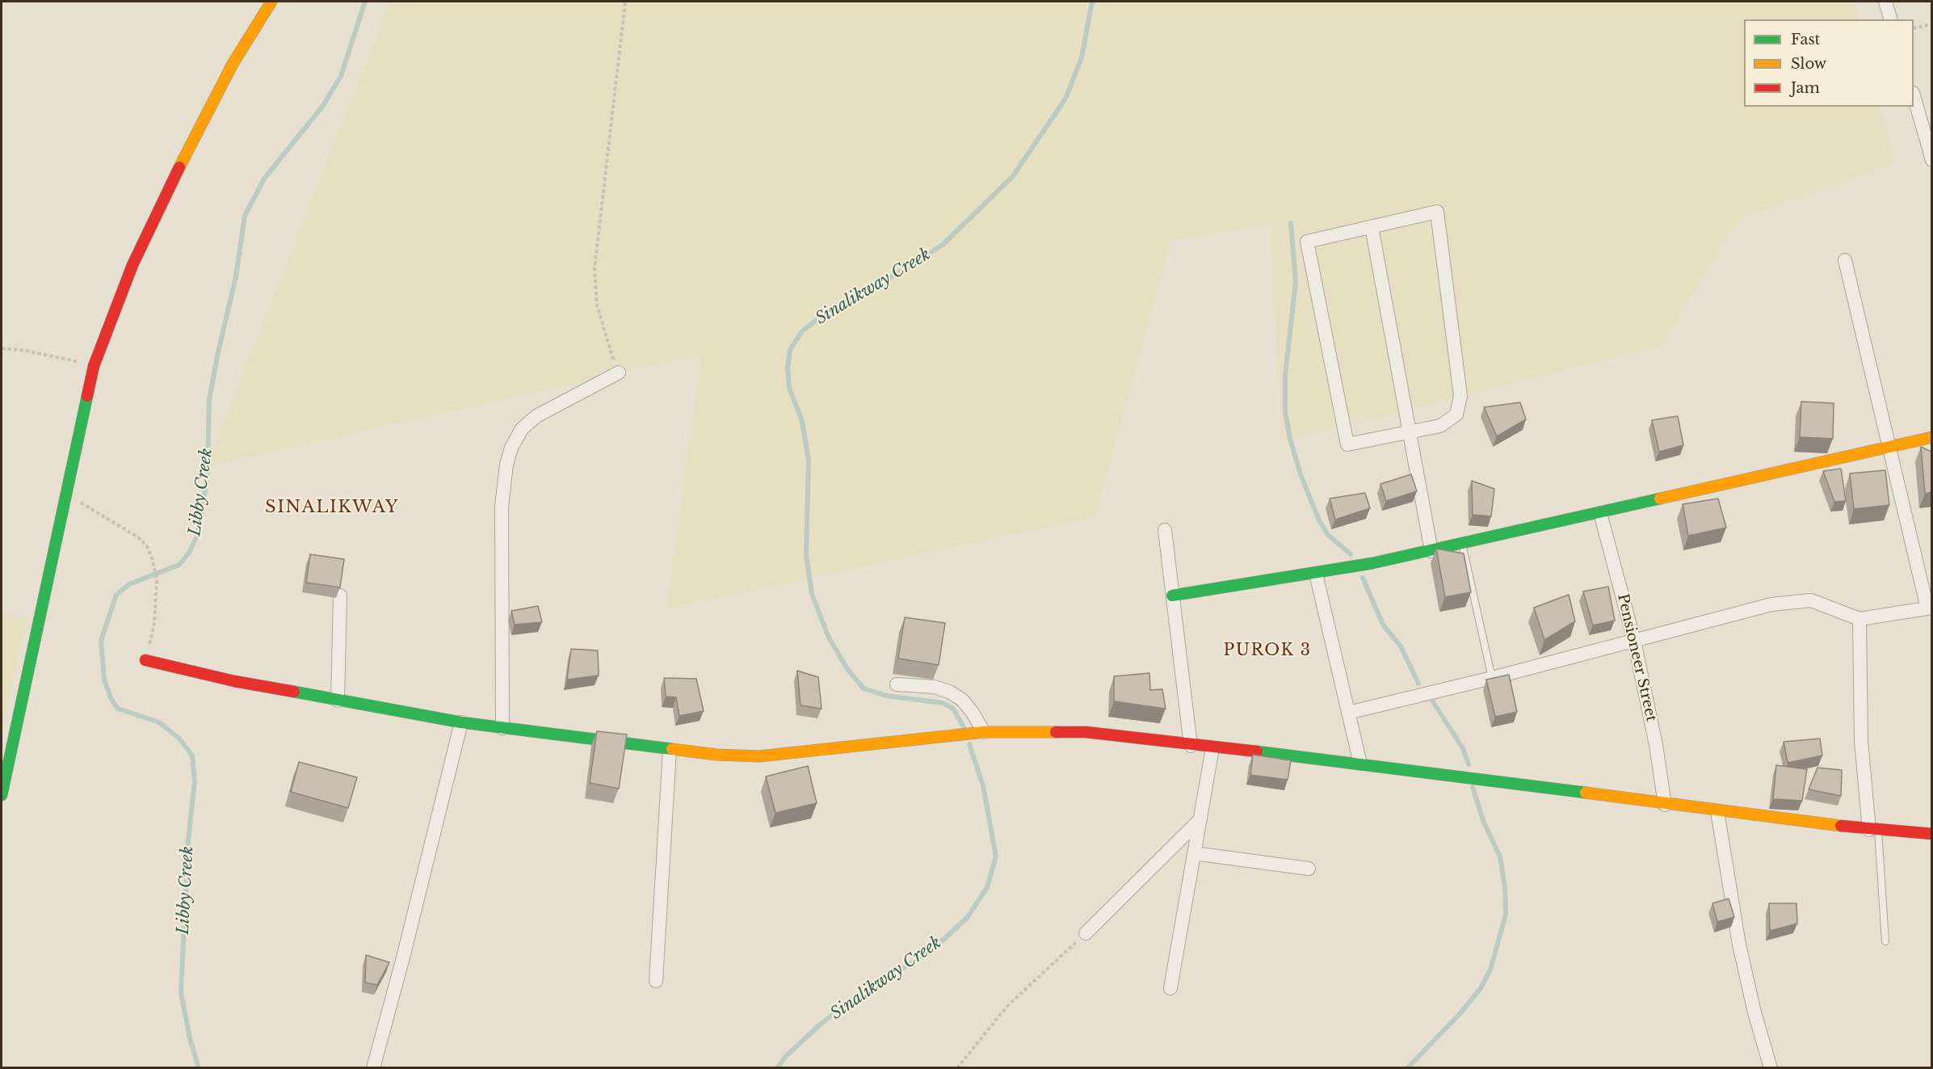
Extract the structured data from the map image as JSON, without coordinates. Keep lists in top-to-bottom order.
{
  "streets": {
    "street": ["Pensioneer Street"]
  },
  "districts": ["SINALIKWAY", "PUROK 3"],
  "water": ["Sinalikway Creek", "Libby Creek"],
  "legend": ["Fast", "Slow", "Jam"]
}
